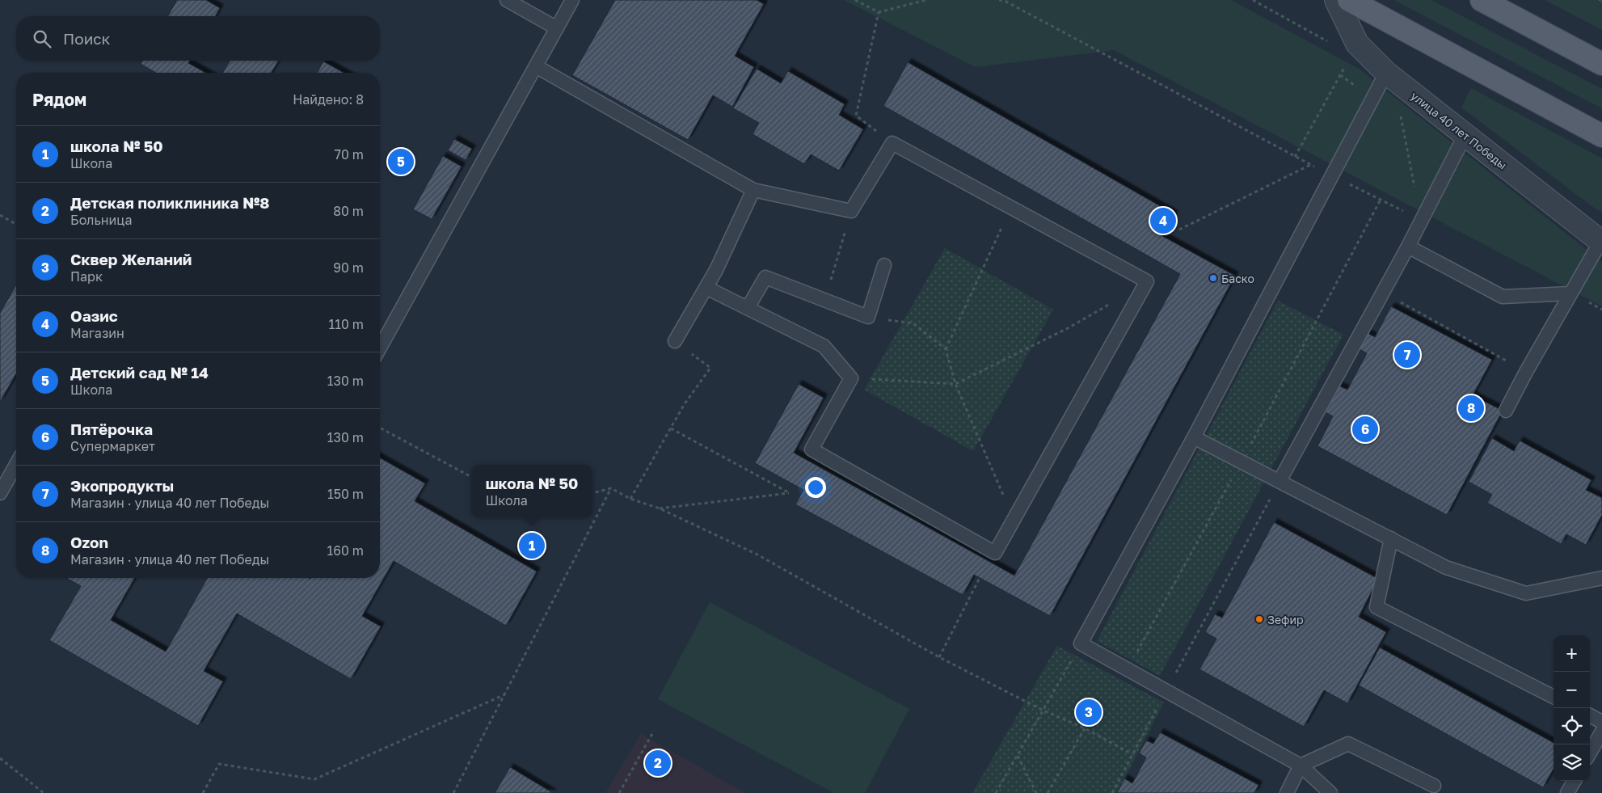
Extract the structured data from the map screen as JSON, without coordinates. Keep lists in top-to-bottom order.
{
  "streets": {
    "street": ["улица 40 лет Победы"]
  },
  "places": ["Баско", "Зефир"],
  "page": {
    "search": "Поиск",
    "heading": ["Рядом", "Найдено: 8"],
    "list": [
      {
        "mark": "1",
        "name": "школа № 50",
        "note": "Школа",
        "value": "70 m"
      },
      {
        "mark": "2",
        "name": "Детская поликлиника №8",
        "note": "Больница",
        "value": "80 m"
      },
      {
        "mark": "3",
        "name": "Сквер Желаний",
        "note": "Парк",
        "value": "90 m"
      },
      {
        "mark": "4",
        "name": "Оазис",
        "note": "Магазин",
        "value": "110 m"
      },
      {
        "mark": "5",
        "name": "Детский сад № 14",
        "note": "Школа",
        "value": "130 m"
      },
      {
        "mark": "6",
        "name": "Пятёрочка",
        "note": "Супермаркет",
        "value": "130 m"
      },
      {
        "mark": "7",
        "name": "Экопродукты",
        "note": "Магазин · улица 40 лет Победы",
        "value": "150 m"
      },
      {
        "mark": "8",
        "name": "Ozon",
        "note": "Магазин · улица 40 лет Победы",
        "value": "160 m"
      }
    ],
    "pins": [
      "5",
      "4",
      "7",
      "8",
      "6",
      "1",
      "3",
      "2"
    ],
    "popup": ["школа № 50", "Школа"],
    "map_buttons": ["+", "−"]
  }
}
